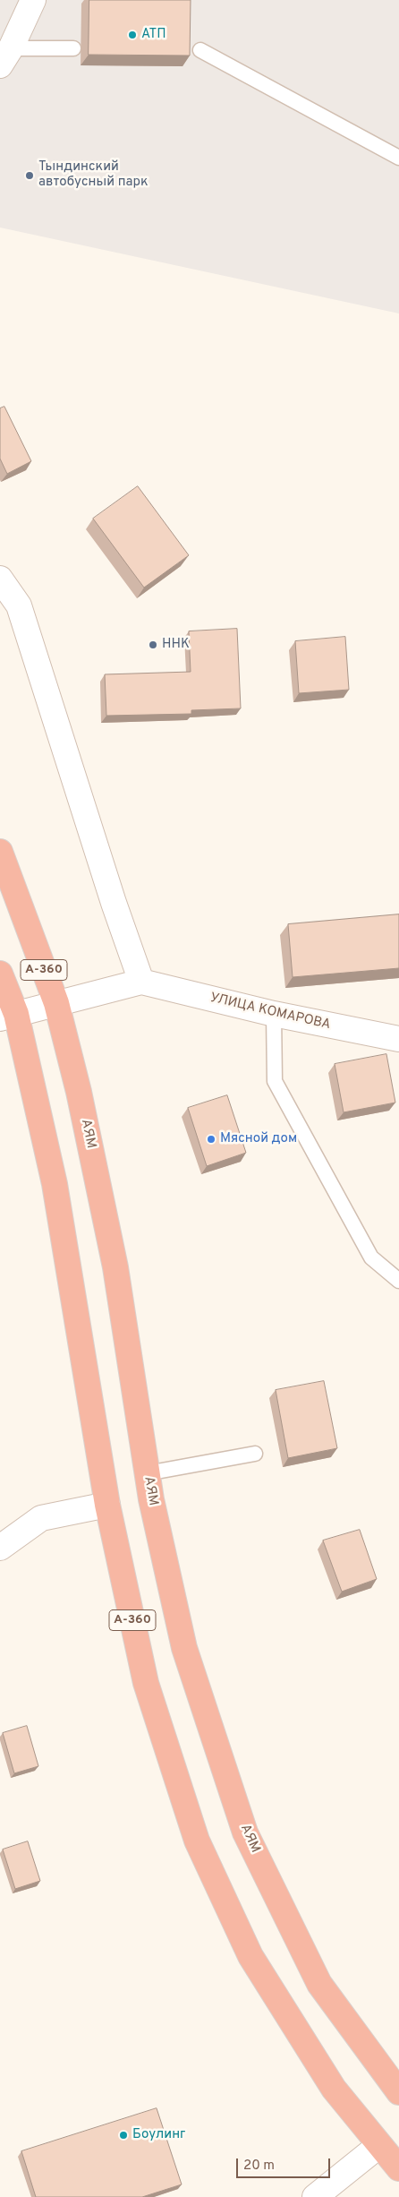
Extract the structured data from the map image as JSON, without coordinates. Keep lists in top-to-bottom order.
{
  "streets": {
    "highway": ["А-360", "АЯМ"],
    "street": ["УЛИЦА КОМАРОВА"]
  },
  "places": [
    "АТП",
    "Тындинский автобусный парк",
    "ННК",
    "Мясной дом",
    "Боулинг"
  ],
  "scale_bar": "20 m"
}
